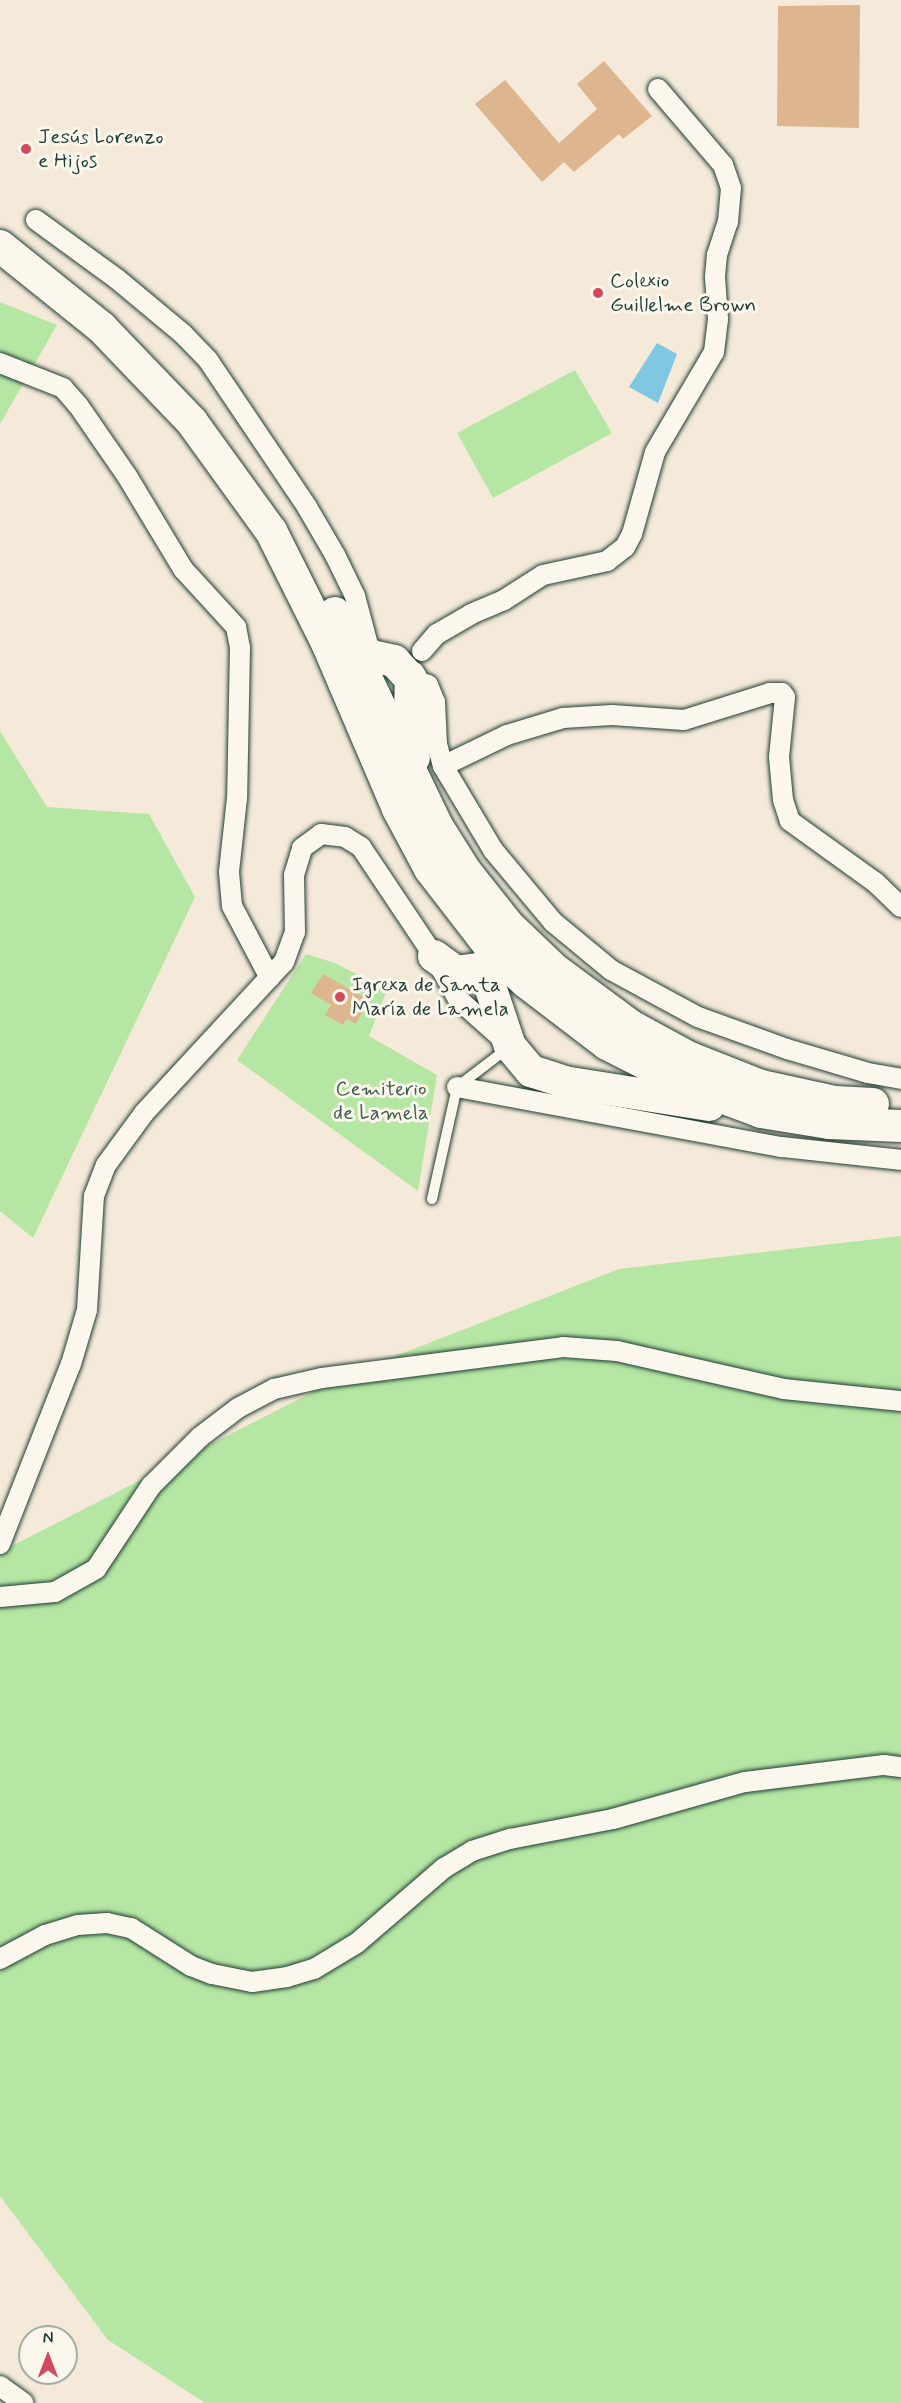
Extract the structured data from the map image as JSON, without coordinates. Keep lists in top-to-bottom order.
{
  "parks": ["Cemiterio de Lamela"],
  "places": ["Jesús Lorenzo e Hijos", "Colexio Guillelme Brown", "Igrexa de Santa María de Lamela"],
  "north": "top"
}
